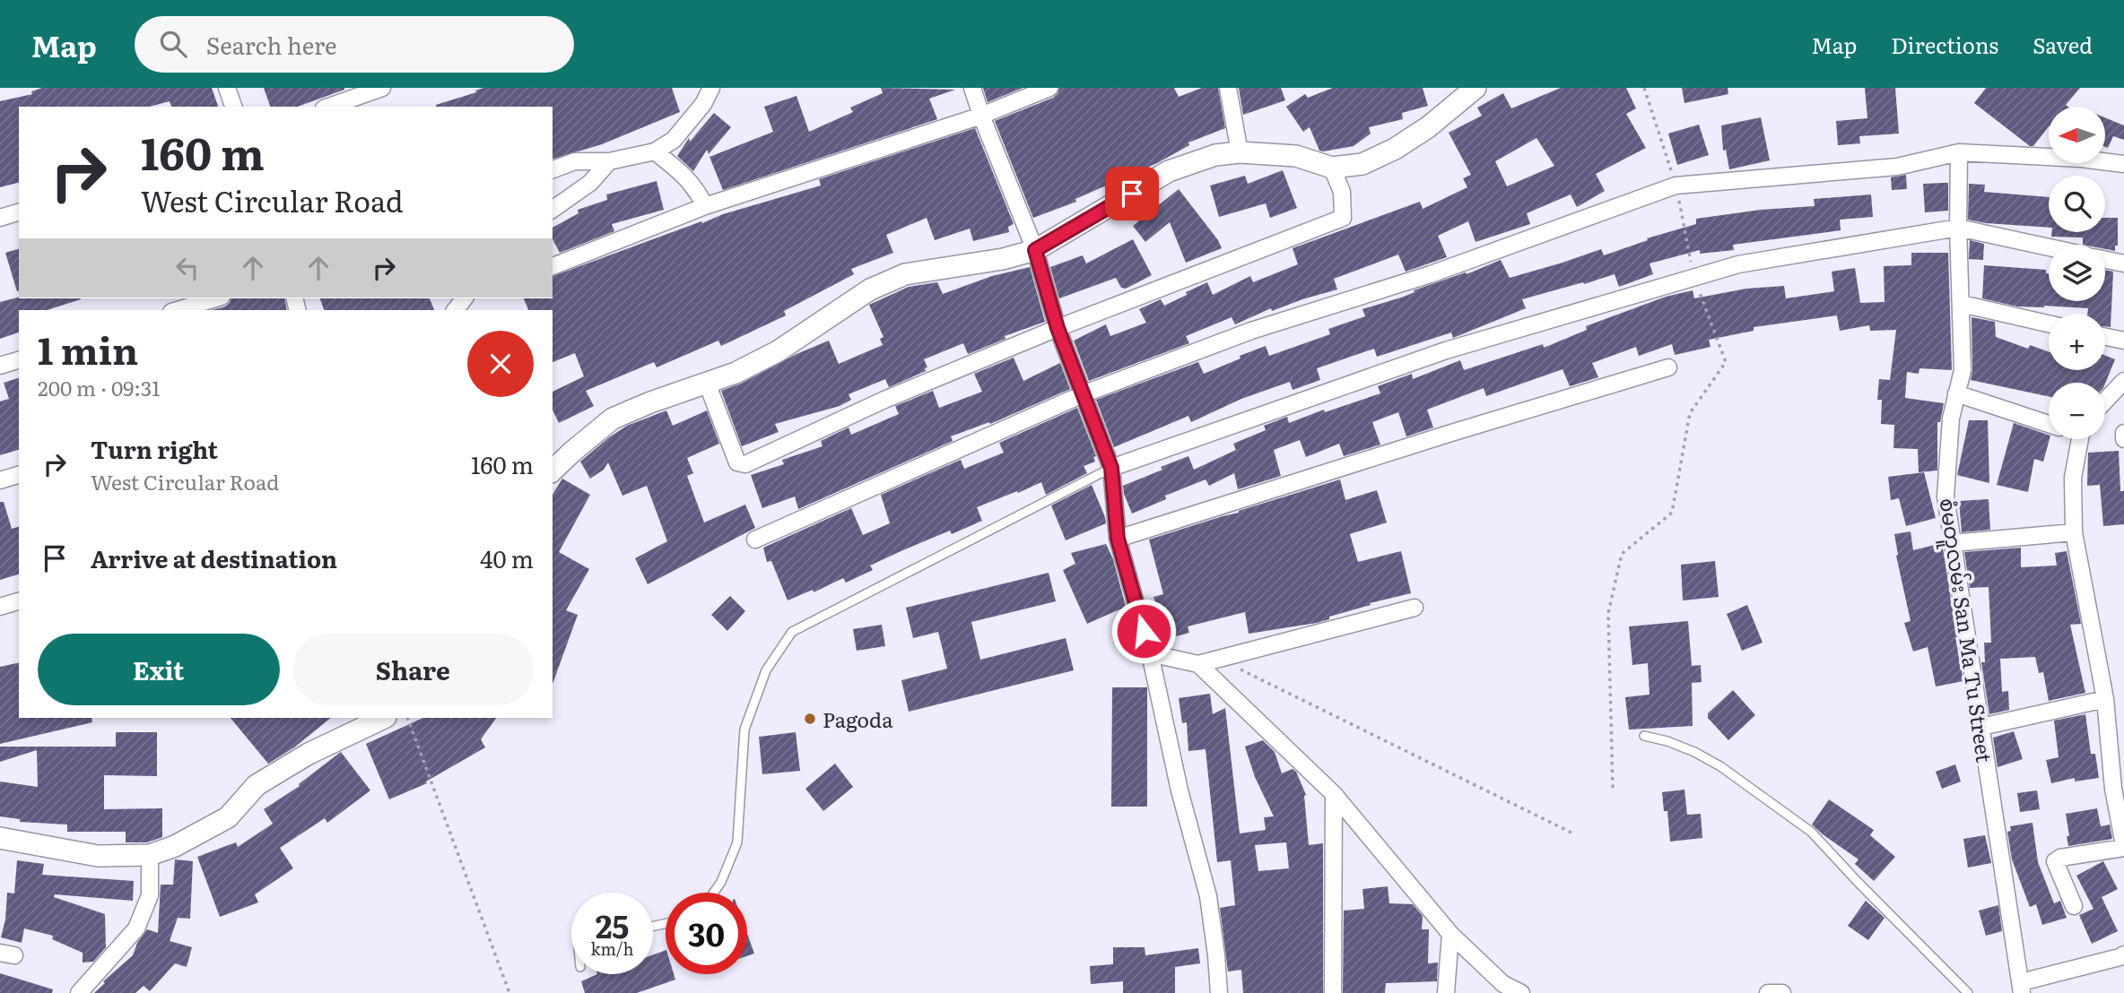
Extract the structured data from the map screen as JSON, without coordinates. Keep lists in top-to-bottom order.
{
  "streets": {
    "street": ["စံမတူလမ်း San Ma Tu Street"]
  },
  "places": ["Pagoda"],
  "north": "left",
  "page": {
    "header": "Map",
    "search": "Search here",
    "nav": ["Map", "Directions", "Saved"],
    "map_buttons": ["+", "−"],
    "turn": ["160 m", "West Circular Road"],
    "heading": ["1 min", "200 m · 09:31"],
    "list": [
      {
        "name": "Turn right",
        "note": "West Circular Road",
        "value": "160 m"
      },
      {
        "name": "Arrive at destination",
        "value": "40 m"
      }
    ],
    "buttons": ["Exit", "Share"],
    "speed": "25 km/h",
    "limit": "30"
  }
}
